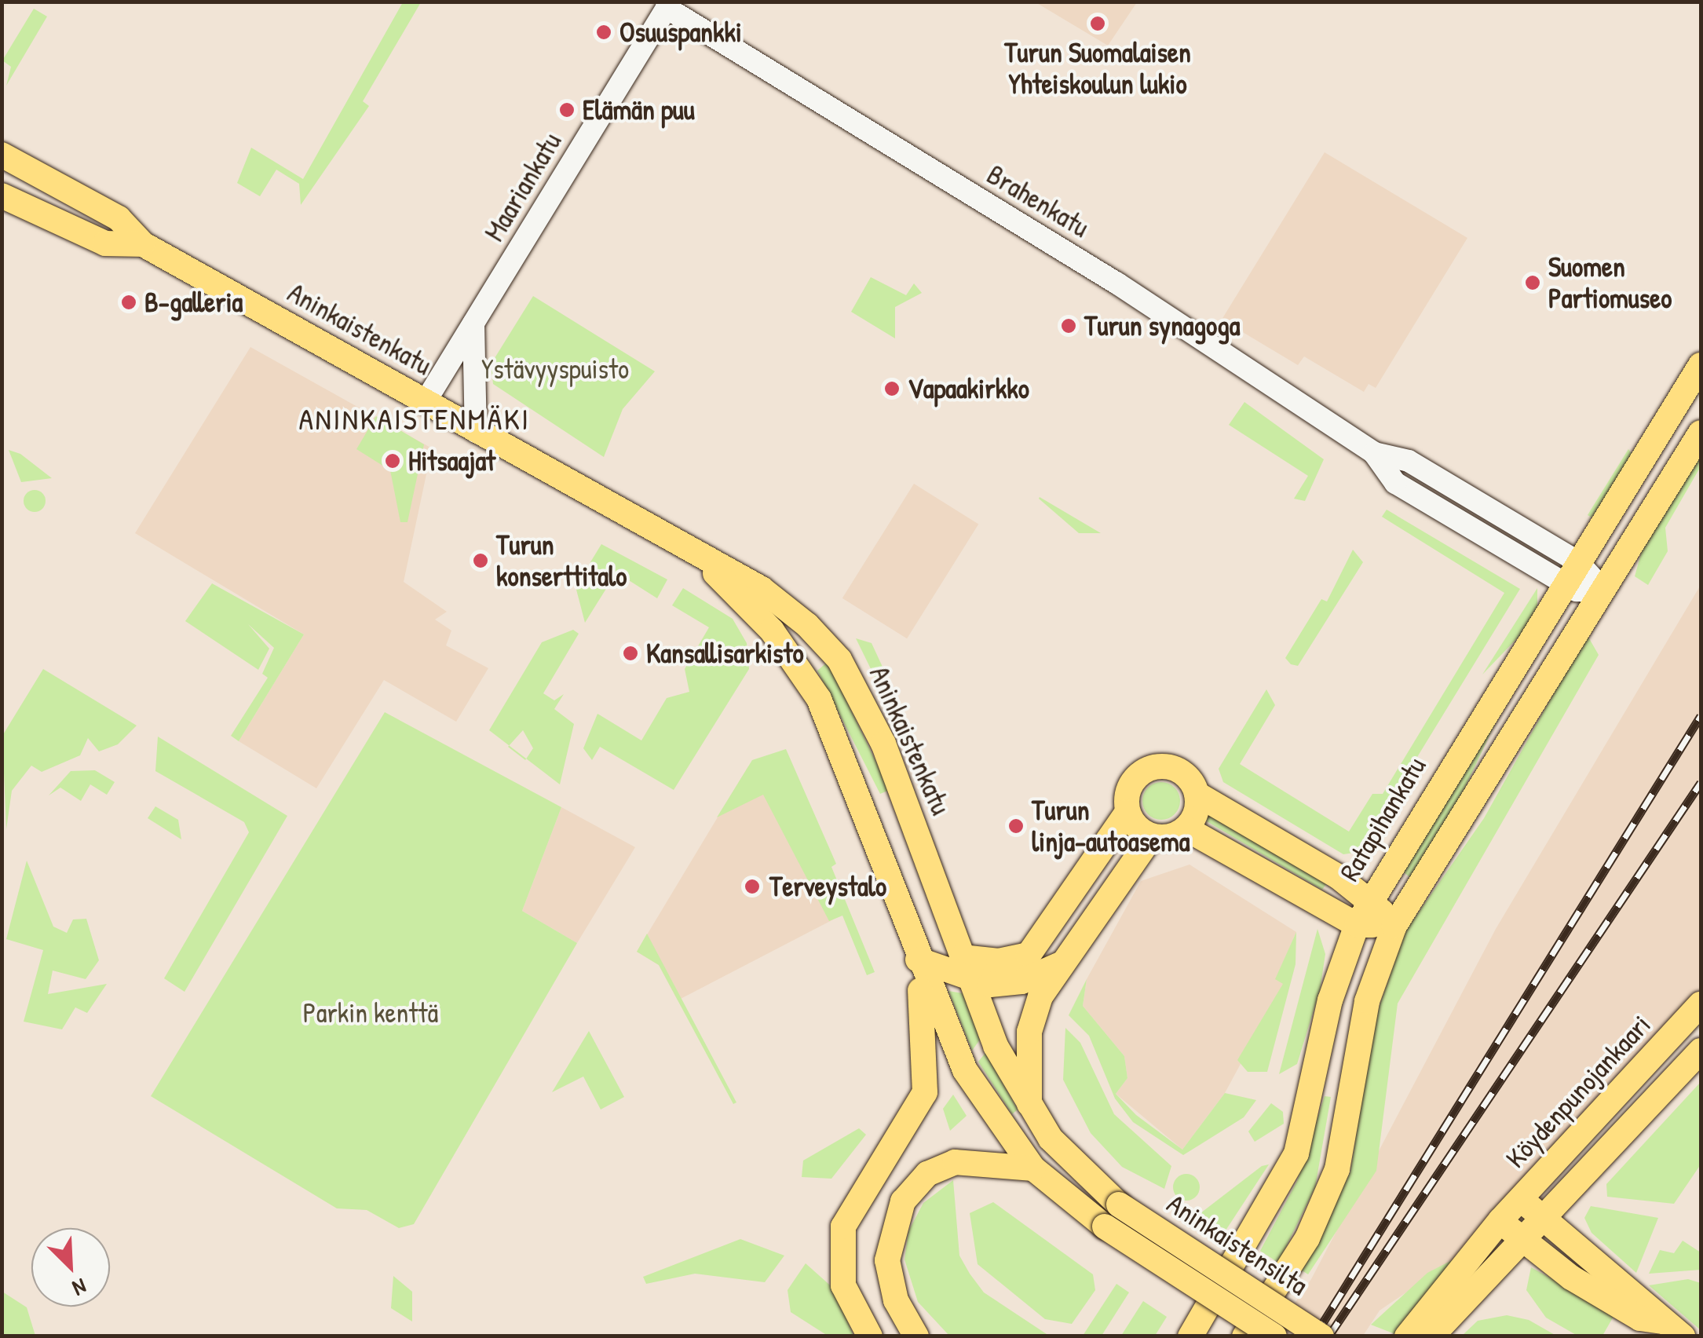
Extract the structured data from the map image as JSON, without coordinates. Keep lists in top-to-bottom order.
{
  "streets": {
    "main road": [
      "Aninkaistenkatu",
      "Ratapihankatu",
      "Köydenpunojankaari",
      "Aninkaistensilta"
    ],
    "street": ["Maariankatu", "Brahenkatu"]
  },
  "crossings": [
    ["Maariankatu", "Brahenkatu"],
    ["Maariankatu", "Aninkaistenkatu"],
    ["Brahenkatu", "Ratapihankatu"],
    ["Aninkaistenkatu", "Aninkaistensilta"]
  ],
  "districts": ["ANINKAISTENMÄKI"],
  "parks": ["Ystävyyspuisto", "Parkin kenttä"],
  "places": [
    "Turun Suomalaisen Yhteiskoulun lukio",
    "Osuuspankki",
    "Elämän puu",
    "Suomen Partiomuseo",
    "B-galleria",
    "Turun synagoga",
    "Vapaakirkko",
    "Hitsaajat",
    "Turun konserttitalo",
    "Kansallisarkisto",
    "Turun linja-autoasema",
    "Terveystalo"
  ],
  "north": "bottom right"
}
